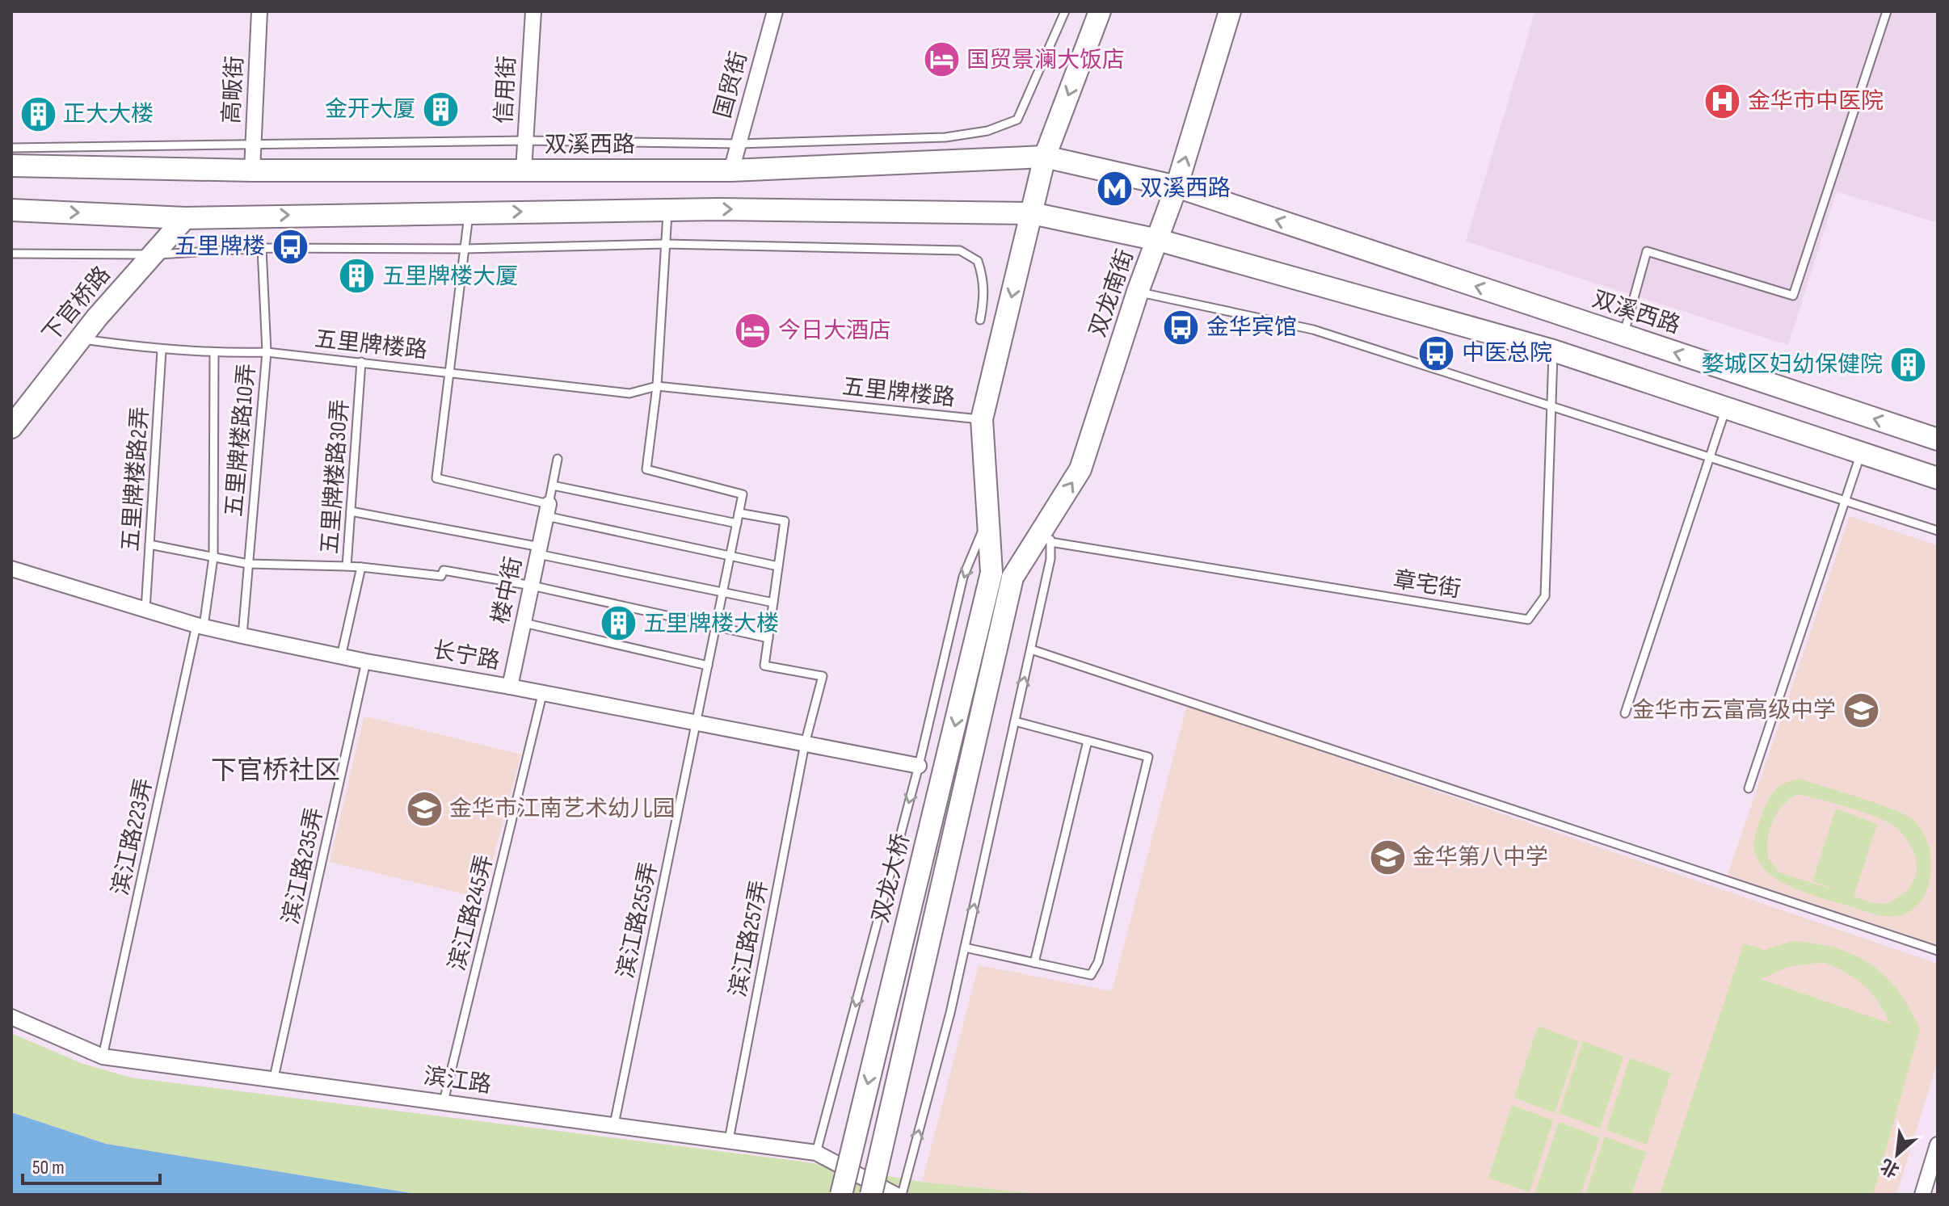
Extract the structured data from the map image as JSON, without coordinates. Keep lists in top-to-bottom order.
{
  "streets": {
    "main road": [
      "双溪西路",
      "双龙南街",
      "下官桥路",
      "双龙大桥"
    ],
    "street": [
      "国贸街",
      "高畈街",
      "信用街",
      "楼中街",
      "长宁路",
      "滨江路"
    ],
    "lane": [
      "五里牌楼路",
      "五里牌楼路10弄",
      "五里牌楼路30弄",
      "五里牌楼路2弄",
      "章宅街",
      "滨江路223弄",
      "滨江路235弄",
      "滨江路245弄",
      "滨江路255弄",
      "滨江路257弄"
    ]
  },
  "crossings": [
    ["国贸街", "双溪西路"],
    ["高畈街", "双溪西路"],
    ["信用街", "双溪西路"],
    ["双溪西路", "双龙南街"],
    ["下官桥路", "五里牌楼路"],
    ["五里牌楼路", "五里牌楼路10弄"],
    ["五里牌楼路", "五里牌楼路30弄"],
    ["五里牌楼路", "五里牌楼路2弄"],
    ["五里牌楼路", "滨江路223弄"],
    ["五里牌楼路10弄", "长宁路"],
    ["五里牌楼路30弄", "长宁路"],
    ["五里牌楼路2弄", "长宁路"],
    ["楼中街", "长宁路"],
    ["长宁路", "滨江路223弄"],
    ["长宁路", "滨江路235弄"],
    ["长宁路", "滨江路245弄"],
    ["长宁路", "滨江路255弄"],
    ["长宁路", "滨江路257弄"],
    ["滨江路223弄", "滨江路"],
    ["滨江路235弄", "滨江路"],
    ["滨江路245弄", "滨江路"],
    ["滨江路255弄", "滨江路"],
    ["滨江路257弄", "滨江路"]
  ],
  "one_way": ["双龙大桥"],
  "districts": ["下官桥社区"],
  "places": {
    "hotel": ["国贸景澜大饭店", "今日大酒店"],
    "hospital": ["金华市中医院"],
    "building": [
      "金开大厦",
      "正大大楼",
      "五里牌楼大厦",
      "婺城区妇幼保健院",
      "五里牌楼大楼"
    ],
    "metro station": ["双溪西路"],
    "bus stop": ["五里牌楼", "金华宾馆", "中医总院"],
    "school or university": ["金华市云富高级中学", "金华市江南艺术幼儿园", "金华第八中学"]
  },
  "scale_bar": "50 m",
  "north": "bottom left"
}
